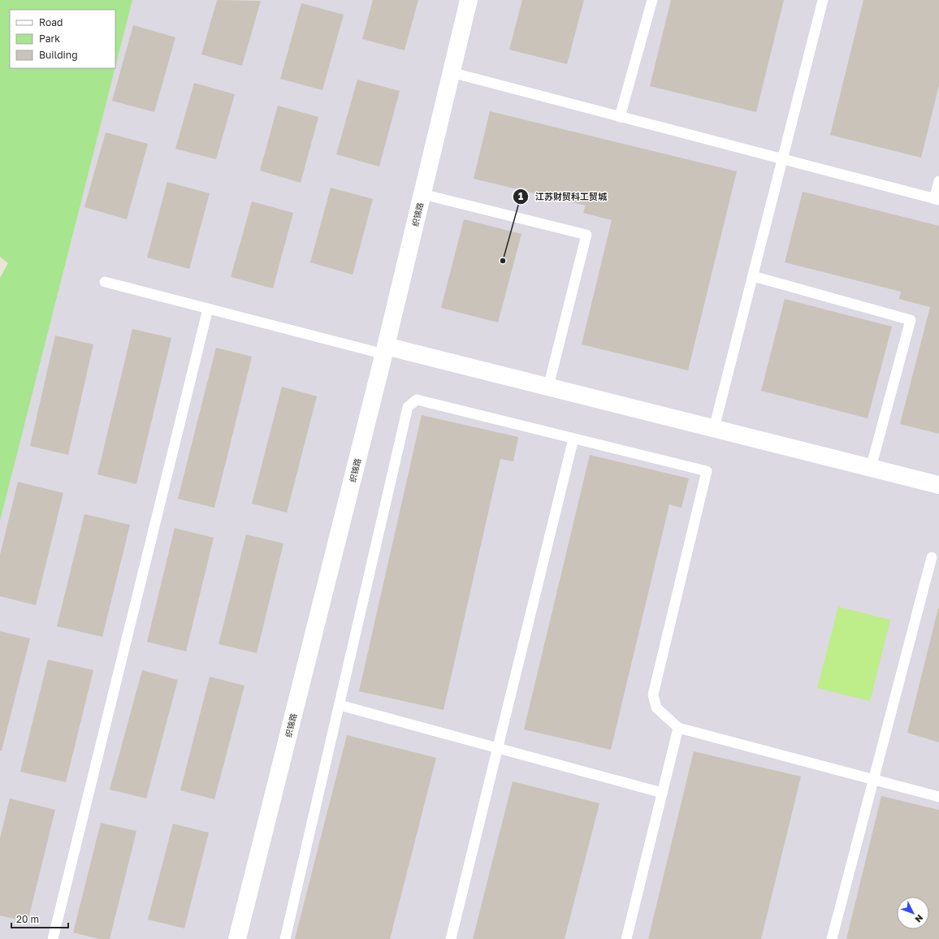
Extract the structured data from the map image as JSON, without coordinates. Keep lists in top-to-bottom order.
{
  "streets": {
    "street": ["织锦路"]
  },
  "places": ["江苏财贸科工贸城"],
  "legend": ["Road", "Park", "Building"],
  "scale_bar": "20 m",
  "north": "bottom right"
}
